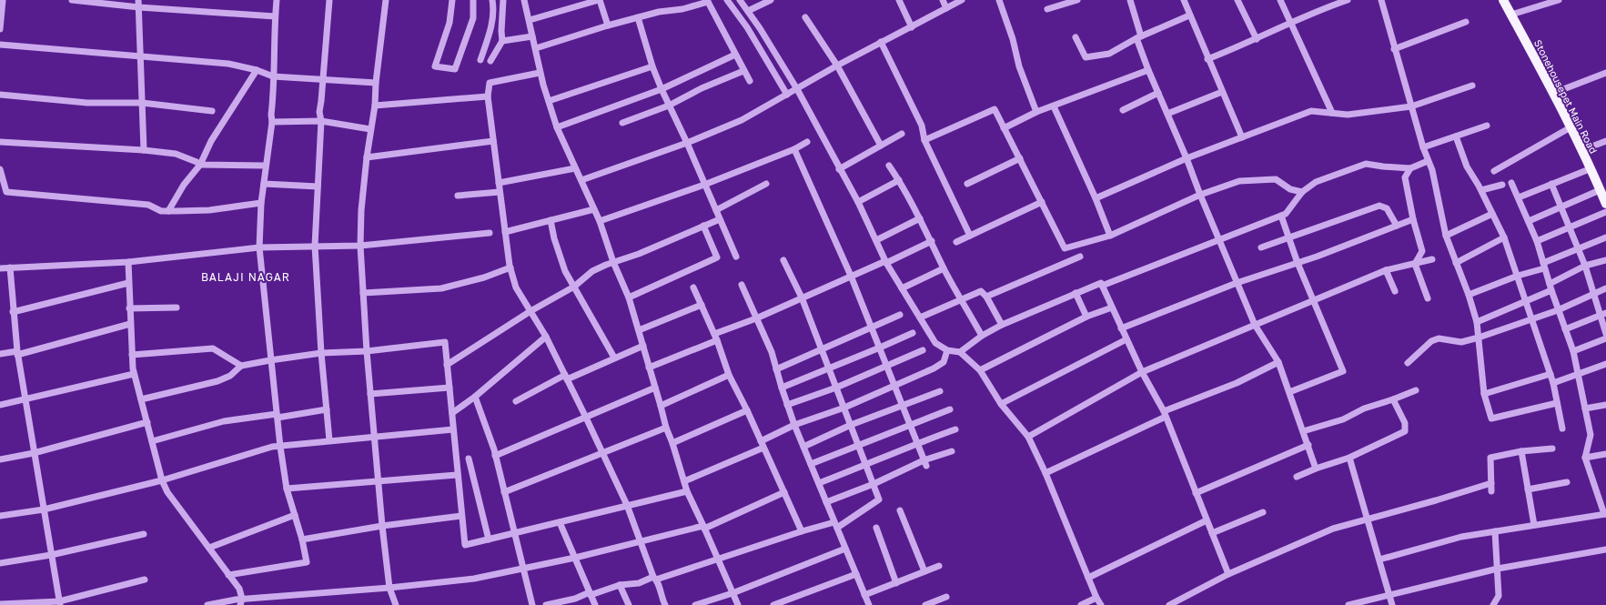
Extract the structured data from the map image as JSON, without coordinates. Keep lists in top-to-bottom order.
{
  "streets": {
    "main road": ["Stonehousepet Main Road"]
  },
  "districts": ["BALAJI NAGAR"]
}
